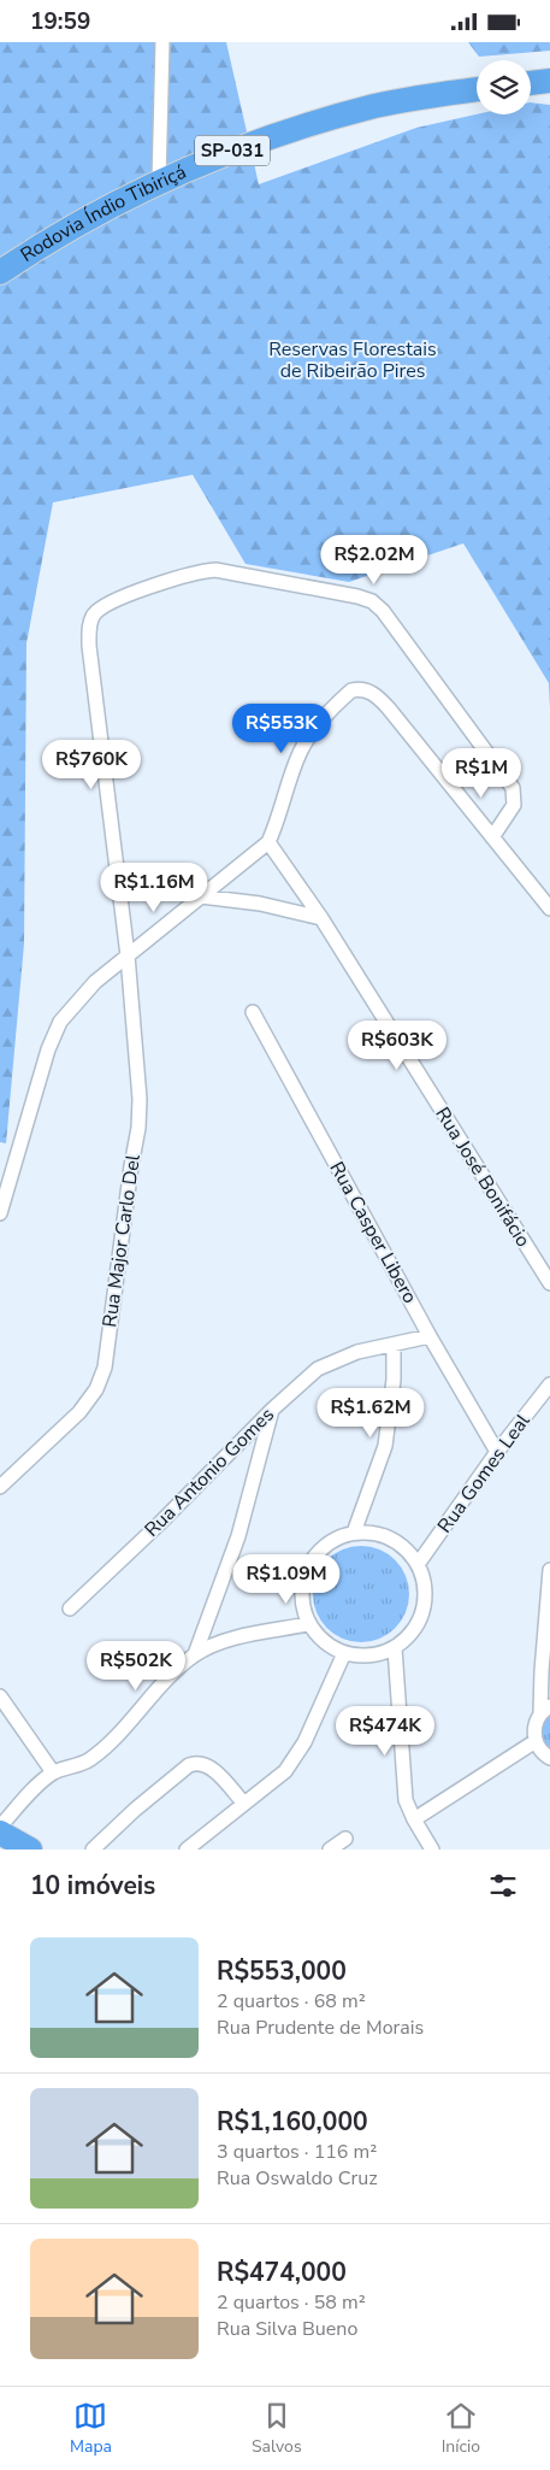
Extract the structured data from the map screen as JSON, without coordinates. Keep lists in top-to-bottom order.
{
  "streets": {
    "highway": ["SP-031", "Rodovia Índio Tibiriçá"],
    "street": [
      "Rua José Bonifácio",
      "Rua Casper Libero",
      "Rua Major Carlo Del",
      "Rua Antonio Gomes",
      "Rua Gomes Leal"
    ]
  },
  "crossings": [
    ["Rua Casper Libero", "Rua Antonio Gomes"],
    ["Rua Casper Libero", "Rua Gomes Leal"]
  ],
  "parks": ["Reservas Florestais de Ribeirão Pires"],
  "page": {
    "status": "19:59",
    "price": [
      "R$2.02M",
      "R$553K",
      "R$760K",
      "R$1M",
      "R$1.16M",
      "R$603K",
      "R$1.62M",
      "R$1.09M",
      "R$502K",
      "R$474K"
    ],
    "heading": "10 imóveis",
    "list": [
      {
        "name": "R$553,000",
        "note": "2 quartos · 68 m² · Rua Prudente de Morais"
      },
      {
        "name": "R$1,160,000",
        "note": "3 quartos · 116 m² · Rua Oswaldo Cruz"
      },
      {
        "name": "R$474,000",
        "note": "2 quartos · 58 m² · Rua Silva Bueno"
      }
    ],
    "tabs": ["Mapa", "Salvos", "Início"]
  }
}
